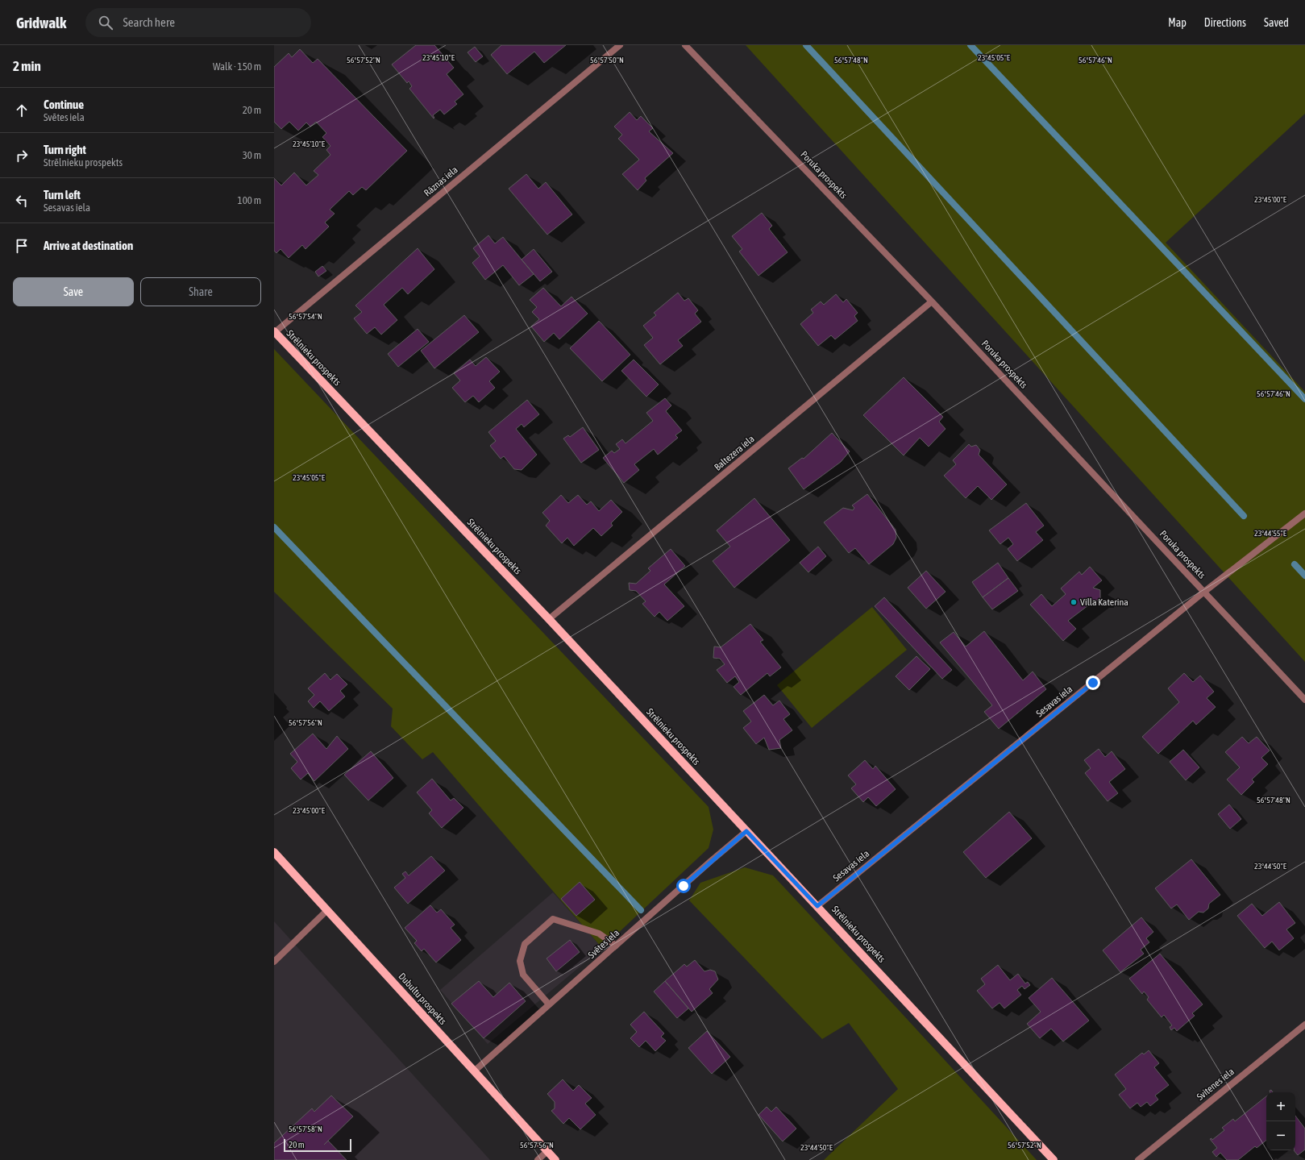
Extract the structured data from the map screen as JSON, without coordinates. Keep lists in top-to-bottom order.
{
  "streets": {
    "main road": ["Strēlnieku prospekts", "Dubultu prospekts"],
    "street": [
      "Poruka prospekts",
      "Rāznas iela",
      "Baltezera iela",
      "Sesavas iela",
      "Svētes iela",
      "Svitenes iela"
    ]
  },
  "crossings": [
    ["Poruka prospekts", "Baltezera iela"],
    ["Poruka prospekts", "Sesavas iela"],
    ["Rāznas iela", "Strēlnieku prospekts"],
    ["Strēlnieku prospekts", "Baltezera iela"],
    ["Strēlnieku prospekts", "Sesavas iela"],
    ["Strēlnieku prospekts", "Svētes iela"],
    ["Svētes iela", "Dubultu prospekts"]
  ],
  "places": ["Villa Katerina"],
  "scale_bar": "20 m",
  "page": {
    "header": "Gridwalk",
    "search": "Search here",
    "nav": ["Map", "Directions", "Saved"],
    "heading": ["2 min", "Walk · 150 m"],
    "list": [
      ["Continue", "Svētes iela", "20 m"],
      ["Turn right", "Strēlnieku prospekts", "30 m"],
      ["Turn left", "Sesavas iela", "100 m"],
      "Arrive at destination"
    ],
    "buttons": ["Save", "Share"],
    "map_buttons": ["+", "−"],
    "scale": "20 m"
  },
  "coordinates": [
    "23°45'10\"E",
    "23°45'05\"E",
    "56°57'52\"N",
    "56°57'50\"N",
    "56°57'48\"N",
    "56°57'46\"N",
    "23°45'00\"E",
    "56°57'54\"N",
    "23°44'55\"E",
    "56°57'56\"N",
    "23°44'50\"E",
    "56°57'58\"N"
  ]
}
